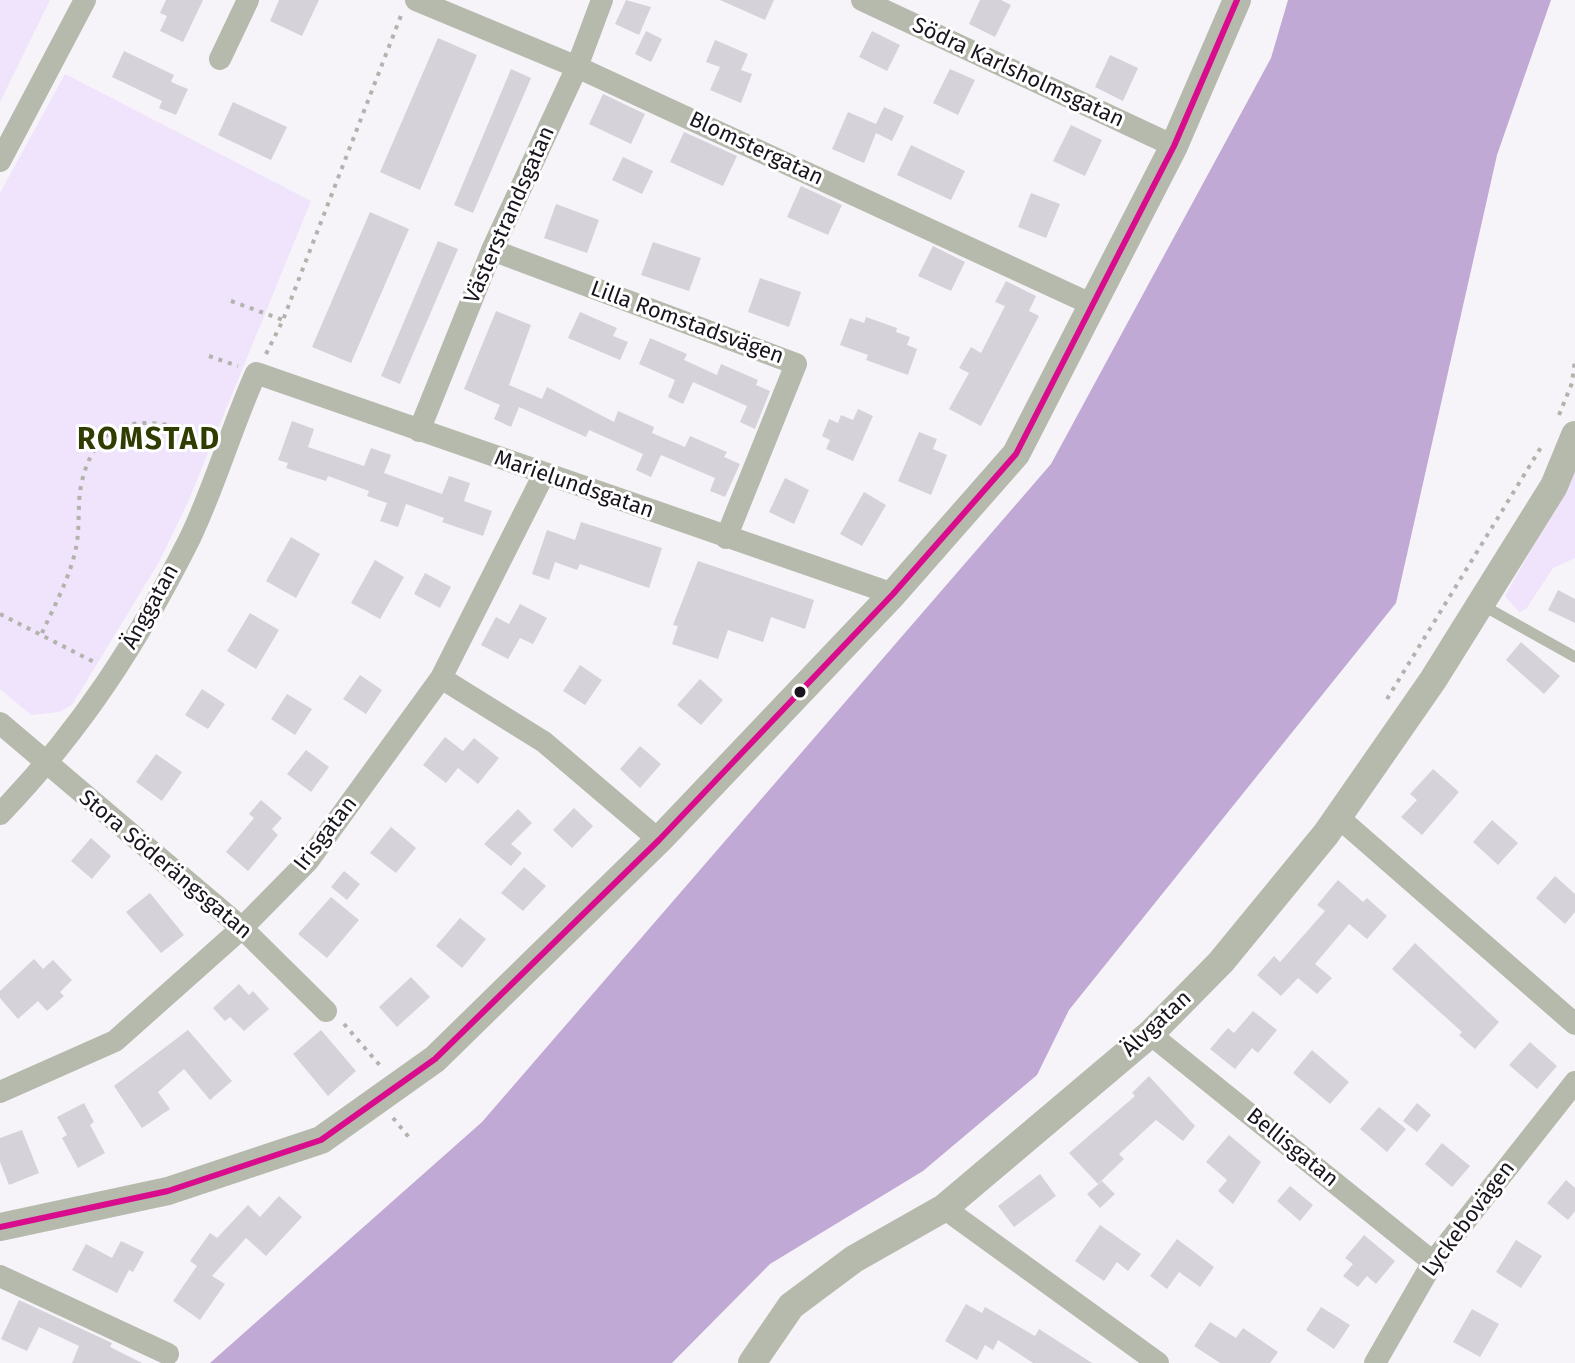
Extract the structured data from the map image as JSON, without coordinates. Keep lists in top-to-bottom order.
{
  "streets": {
    "street": [
      "Södra Karlsholmsgatan",
      "Blomstergatan",
      "Västerstrandsgatan",
      "Lilla Romstadsvägen",
      "Marielundsgatan",
      "Änggatan",
      "Irisgatan",
      "Stora Söderängsgatan",
      "Älvgatan",
      "Bellisgatan",
      "Lyckebovägen"
    ]
  },
  "crossings": [
    ["Blomstergatan", "Västerstrandsgatan"],
    ["Västerstrandsgatan", "Lilla Romstadsvägen"],
    ["Västerstrandsgatan", "Marielundsgatan"],
    ["Lilla Romstadsvägen", "Marielundsgatan"],
    ["Marielundsgatan", "Änggatan"],
    ["Marielundsgatan", "Irisgatan"],
    ["Änggatan", "Stora Söderängsgatan"],
    ["Irisgatan", "Stora Söderängsgatan"],
    ["Älvgatan", "Bellisgatan"],
    ["Bellisgatan", "Lyckebovägen"]
  ],
  "districts": ["ROMSTAD"]
}
